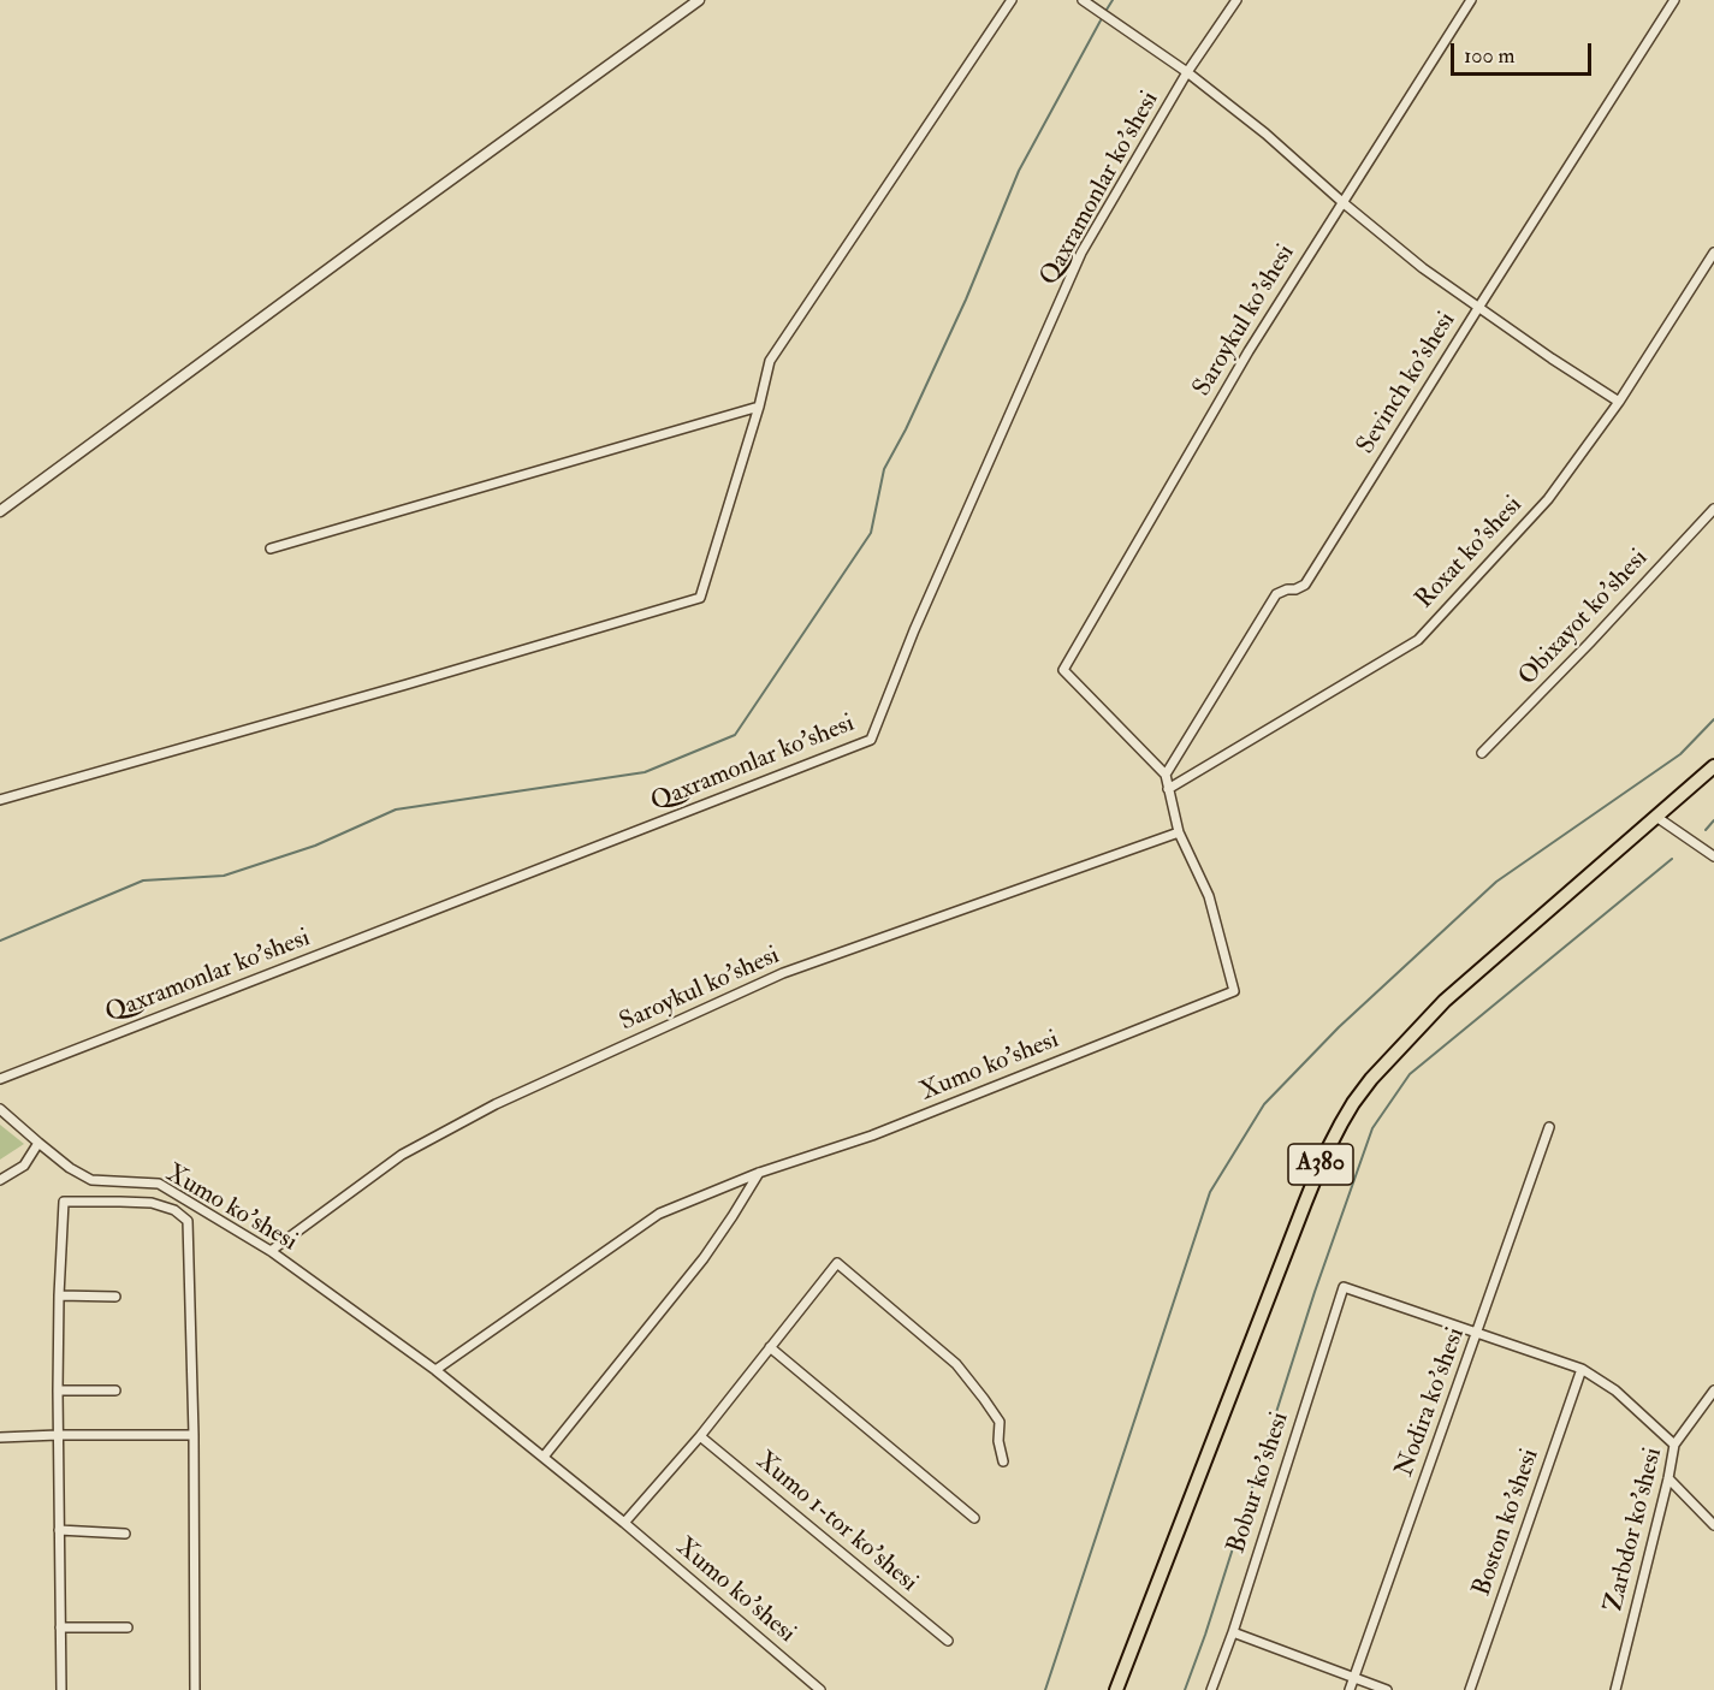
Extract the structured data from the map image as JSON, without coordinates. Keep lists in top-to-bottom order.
{
  "streets": {
    "highway": ["A380"],
    "street": [
      "Qaxramonlar ko'shesi",
      "Saroykul ko'shesi",
      "Sevinch ko'shesi",
      "Roxat ko'shesi",
      "Obixayot ko'shesi",
      "Xumo ko'shesi",
      "Nodira ko'shesi",
      "Bobur ko'shesi",
      "Xumo 1-tor ko'shesi",
      "Boston ko'shesi",
      "Zarbdor ko'shesi"
    ]
  },
  "crossings": [
    ["Saroykul ko'shesi", "Sevinch ko'shesi"],
    ["Saroykul ko'shesi", "Xumo ko'shesi"],
    ["Nodira ko'shesi", "Bobur ko'shesi"]
  ],
  "scale_bar": "100 m"
}
